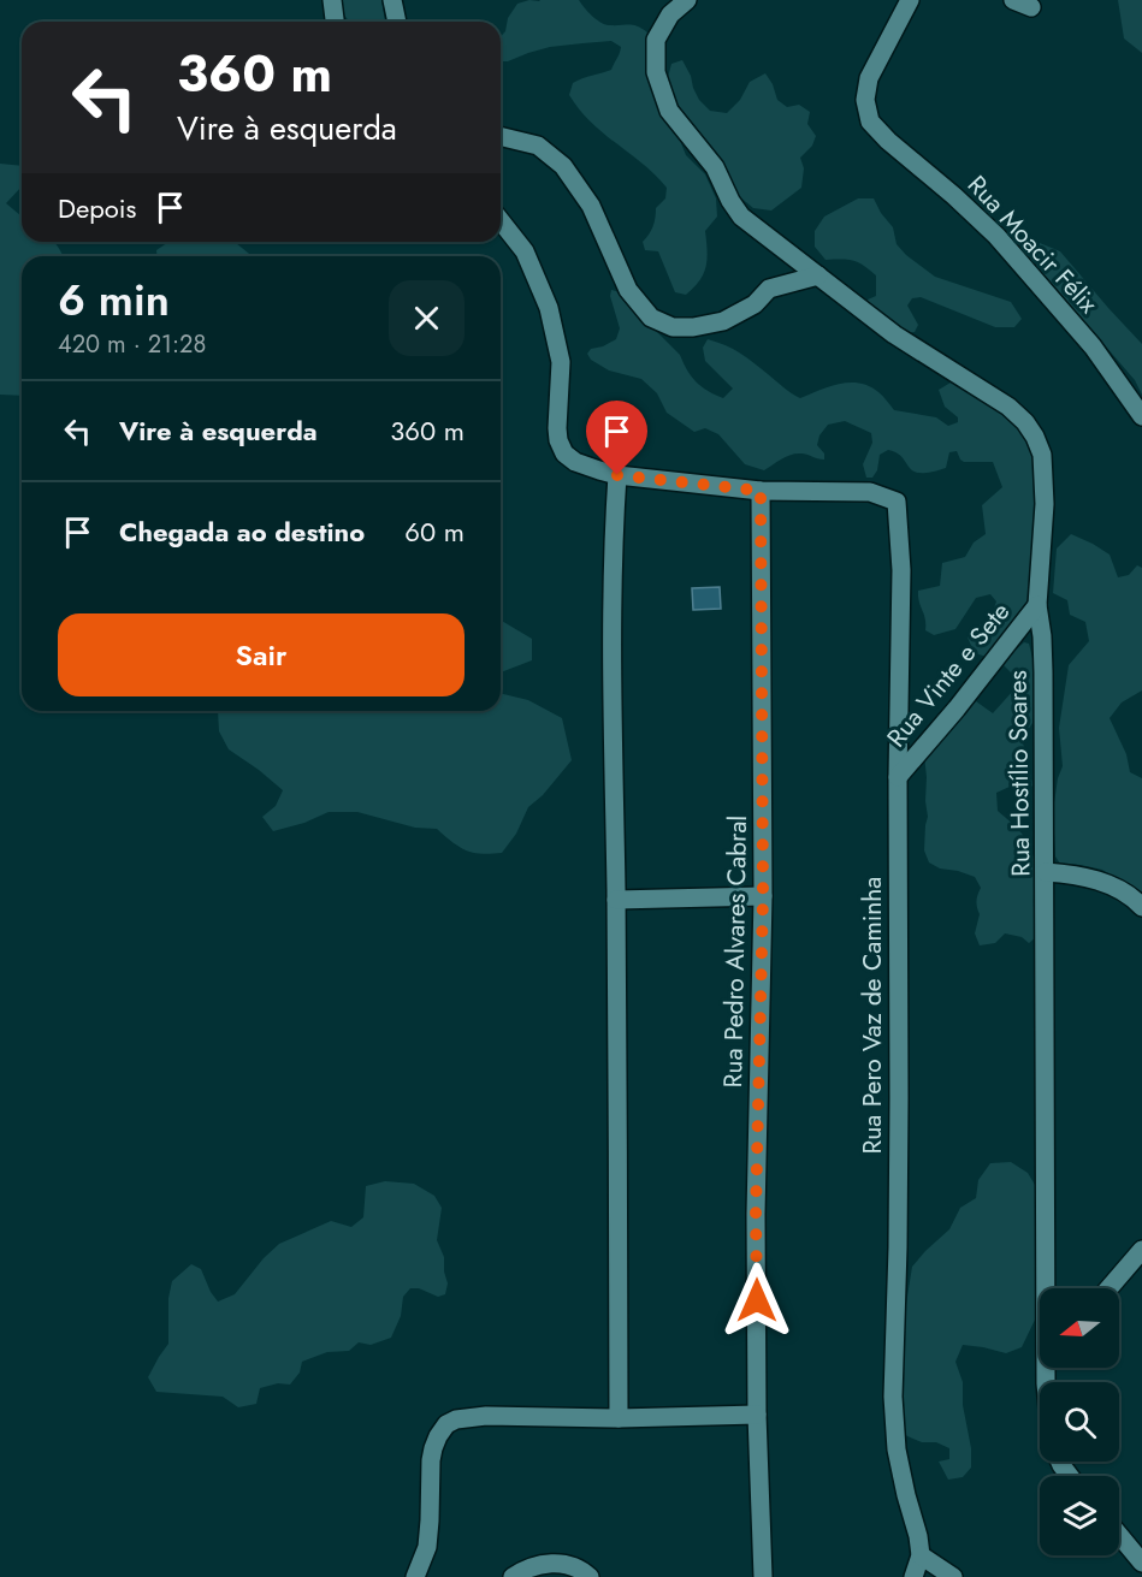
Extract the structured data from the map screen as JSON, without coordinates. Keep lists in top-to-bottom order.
{
  "streets": {
    "street": [
      "Rua Moacir Félix",
      "Rua Vinte e Sete",
      "Rua Hostílio Soares",
      "Rua Pedro Alvares Cabral",
      "Rua Pero Vaz de Caminha"
    ]
  },
  "crossings": [
    ["Rua Vinte e Sete", "Rua Hostílio Soares"],
    ["Rua Vinte e Sete", "Rua Pero Vaz de Caminha"],
    ["Rua Pedro Alvares Cabral", "Rua Pero Vaz de Caminha"]
  ],
  "north": "left",
  "page": {
    "turn": ["360 m", "Vire à esquerda"],
    "then": "Depois",
    "heading": ["6 min", "420 m · 21:28"],
    "list": [
      {
        "name": "Vire à esquerda",
        "value": "360 m"
      },
      {
        "name": "Chegada ao destino",
        "value": "60 m"
      }
    ],
    "buttons": "Sair"
  }
}
